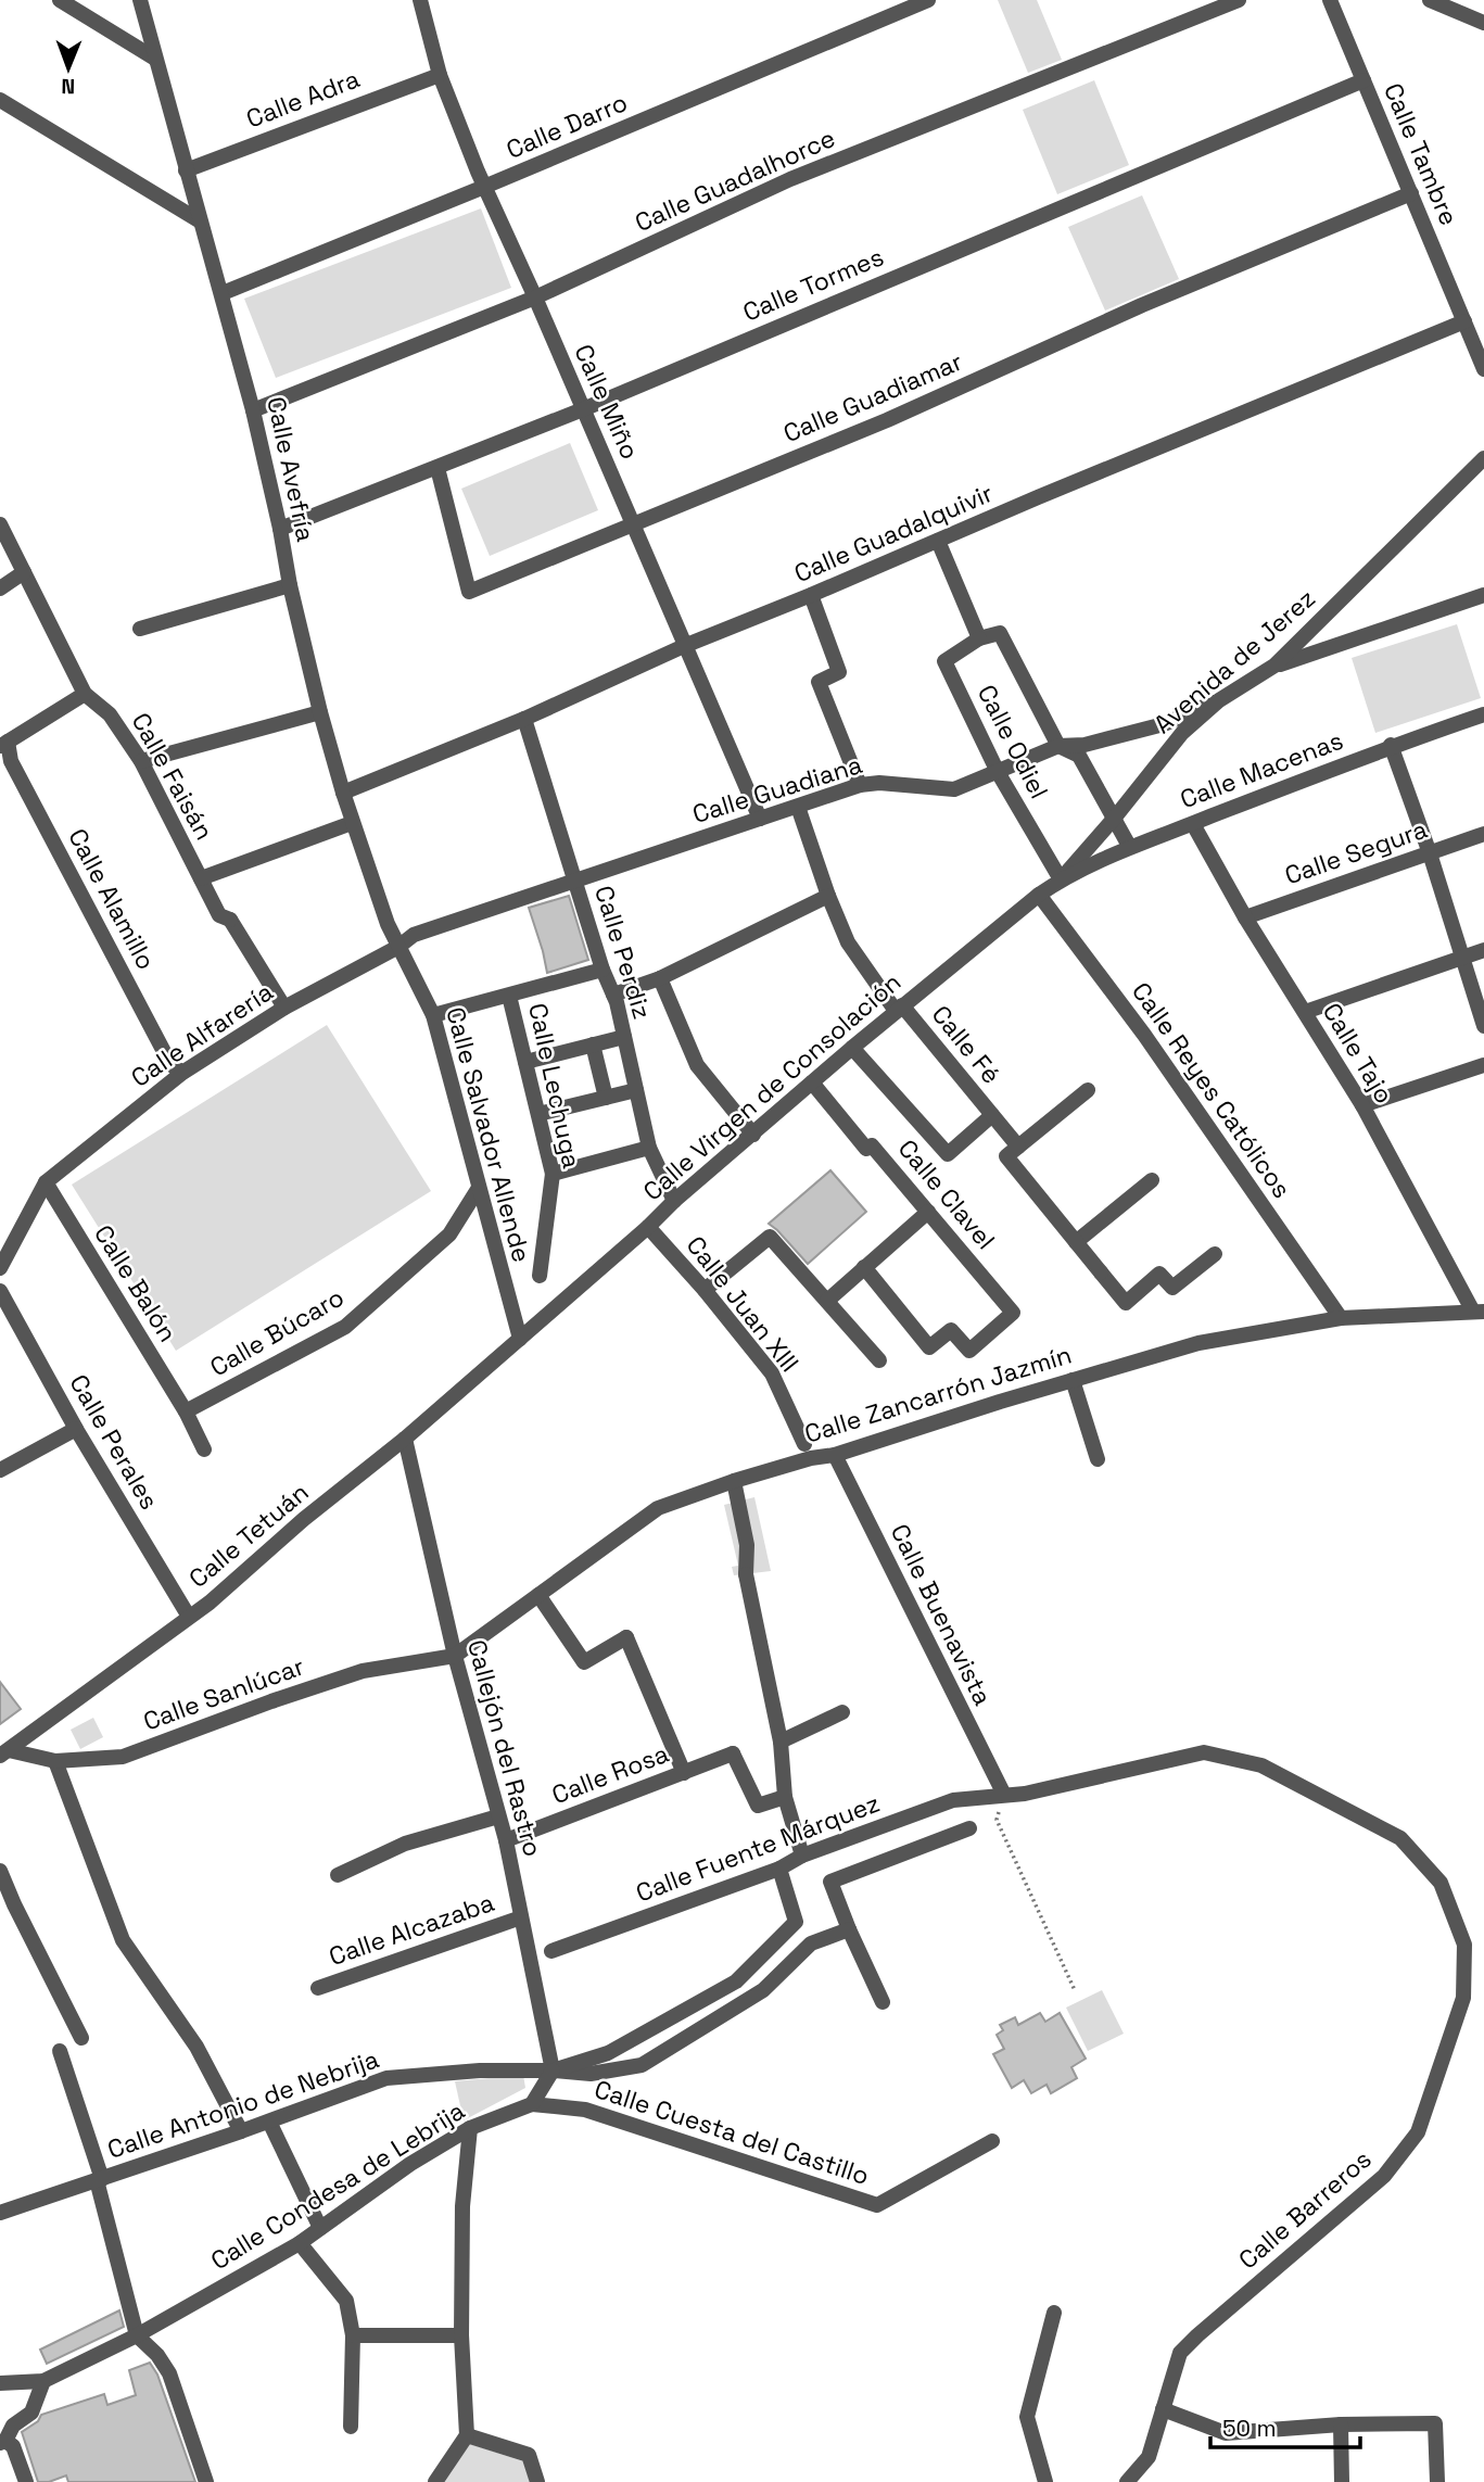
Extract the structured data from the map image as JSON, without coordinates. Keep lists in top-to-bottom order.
{
  "streets": {
    "street": [
      "Calle Adra",
      "Calle Darro",
      "Calle Tambre",
      "Calle Guadalhorce",
      "Calle Tormes",
      "Calle Guadiamar",
      "Calle Miño",
      "Calle Avefría",
      "Calle Guadalquivir",
      "Avenida de Jerez",
      "Calle Odiel",
      "Calle Macenas",
      "Calle Faisán",
      "Calle Guadiana",
      "Calle Segura",
      "Calle Alamillo",
      "Calle Perdiz",
      "Calle Alfarería",
      "Calle Fé",
      "Calle Tajo",
      "Calle Lechuga",
      "Calle Virgen de Consolación",
      "Calle Reyes Católicos",
      "Calle Salvador Allende",
      "Calle Clavel",
      "Calle Balón",
      "Calle Juan XIII",
      "Calle Búcaro",
      "Calle Zancarrón Jazmín",
      "Calle Perales",
      "Calle Tetuán",
      "Calle Buenavista",
      "Calle Sanlúcar",
      "Callejón del Rastro",
      "Calle Rosa",
      "Calle Fuente Márquez",
      "Calle Alcazaba",
      "Calle Antonio de Nebrija",
      "Calle Cuesta del Castillo",
      "Calle Condesa de Lebrija",
      "Calle Barreros"
    ]
  },
  "crossings": [
    ["Calle Adra", "Calle Miño"],
    ["Calle Adra", "Calle Avefría"],
    ["Calle Darro", "Calle Miño"],
    ["Calle Darro", "Calle Avefría"],
    ["Calle Tambre", "Calle Tormes"],
    ["Calle Tambre", "Calle Guadiamar"],
    ["Calle Tambre", "Calle Guadalquivir"],
    ["Calle Guadalhorce", "Calle Miño"],
    ["Calle Guadalhorce", "Calle Avefría"],
    ["Calle Tormes", "Calle Guadiamar"],
    ["Calle Tormes", "Calle Miño"],
    ["Calle Tormes", "Calle Avefría"],
    ["Calle Guadiamar", "Calle Miño"],
    ["Calle Miño", "Calle Guadalquivir"],
    ["Calle Miño", "Calle Guadiana"],
    ["Calle Avefría", "Calle Guadalquivir"],
    ["Calle Avefría", "Calle Guadiana"],
    ["Calle Avefría", "Calle Alfarería"],
    ["Calle Avefría", "Calle Salvador Allende"],
    ["Calle Guadalquivir", "Calle Perdiz"],
    ["Avenida de Jerez", "Calle Odiel"],
    ["Avenida de Jerez", "Calle Macenas"],
    ["Avenida de Jerez", "Calle Guadiana"],
    ["Avenida de Jerez", "Calle Virgen de Consolación"],
    ["Calle Odiel", "Calle Macenas"],
    ["Calle Odiel", "Calle Guadiana"],
    ["Calle Odiel", "Calle Virgen de Consolación"],
    ["Calle Macenas", "Calle Tajo"],
    ["Calle Macenas", "Calle Virgen de Consolación"],
    ["Calle Faisán", "Calle Alfarería"],
    ["Calle Guadiana", "Calle Perdiz"],
    ["Calle Guadiana", "Calle Alfarería"],
    ["Calle Guadiana", "Calle Fé"],
    ["Calle Guadiana", "Calle Salvador Allende"],
    ["Calle Segura", "Calle Tajo"],
    ["Calle Alamillo", "Calle Alfarería"],
    ["Calle Perdiz", "Calle Virgen de Consolación"],
    ["Calle Alfarería", "Calle Salvador Allende"],
    ["Calle Alfarería", "Calle Balón"],
    ["Calle Fé", "Calle Virgen de Consolación"],
    ["Calle Tajo", "Calle Zancarrón Jazmín"],
    ["Calle Virgen de Consolación", "Calle Reyes Católicos"],
    ["Calle Virgen de Consolación", "Calle Salvador Allende"],
    ["Calle Virgen de Consolación", "Calle Clavel"],
    ["Calle Virgen de Consolación", "Calle Juan XIII"],
    ["Calle Virgen de Consolación", "Calle Tetuán"],
    ["Calle Reyes Católicos", "Calle Zancarrón Jazmín"],
    ["Calle Salvador Allende", "Calle Búcaro"],
    ["Calle Salvador Allende", "Calle Tetuán"],
    ["Calle Balón", "Calle Búcaro"],
    ["Calle Juan XIII", "Calle Zancarrón Jazmín"],
    ["Calle Zancarrón Jazmín", "Calle Buenavista"],
    ["Calle Zancarrón Jazmín", "Calle Sanlúcar"],
    ["Calle Zancarrón Jazmín", "Callejón del Rastro"],
    ["Calle Perales", "Calle Tetuán"],
    ["Calle Tetuán", "Calle Sanlúcar"],
    ["Calle Tetuán", "Callejón del Rastro"],
    ["Calle Buenavista", "Calle Fuente Márquez"],
    ["Calle Buenavista", "Calle Barreros"],
    ["Calle Sanlúcar", "Callejón del Rastro"],
    ["Callejón del Rastro", "Calle Rosa"],
    ["Callejón del Rastro", "Calle Fuente Márquez"],
    ["Callejón del Rastro", "Calle Alcazaba"],
    ["Callejón del Rastro", "Calle Antonio de Nebrija"],
    ["Calle Fuente Márquez", "Calle Barreros"],
    ["Calle Cuesta del Castillo", "Calle Condesa de Lebrija"]
  ],
  "scale_bar": "50 m",
  "north": "bottom"
}
